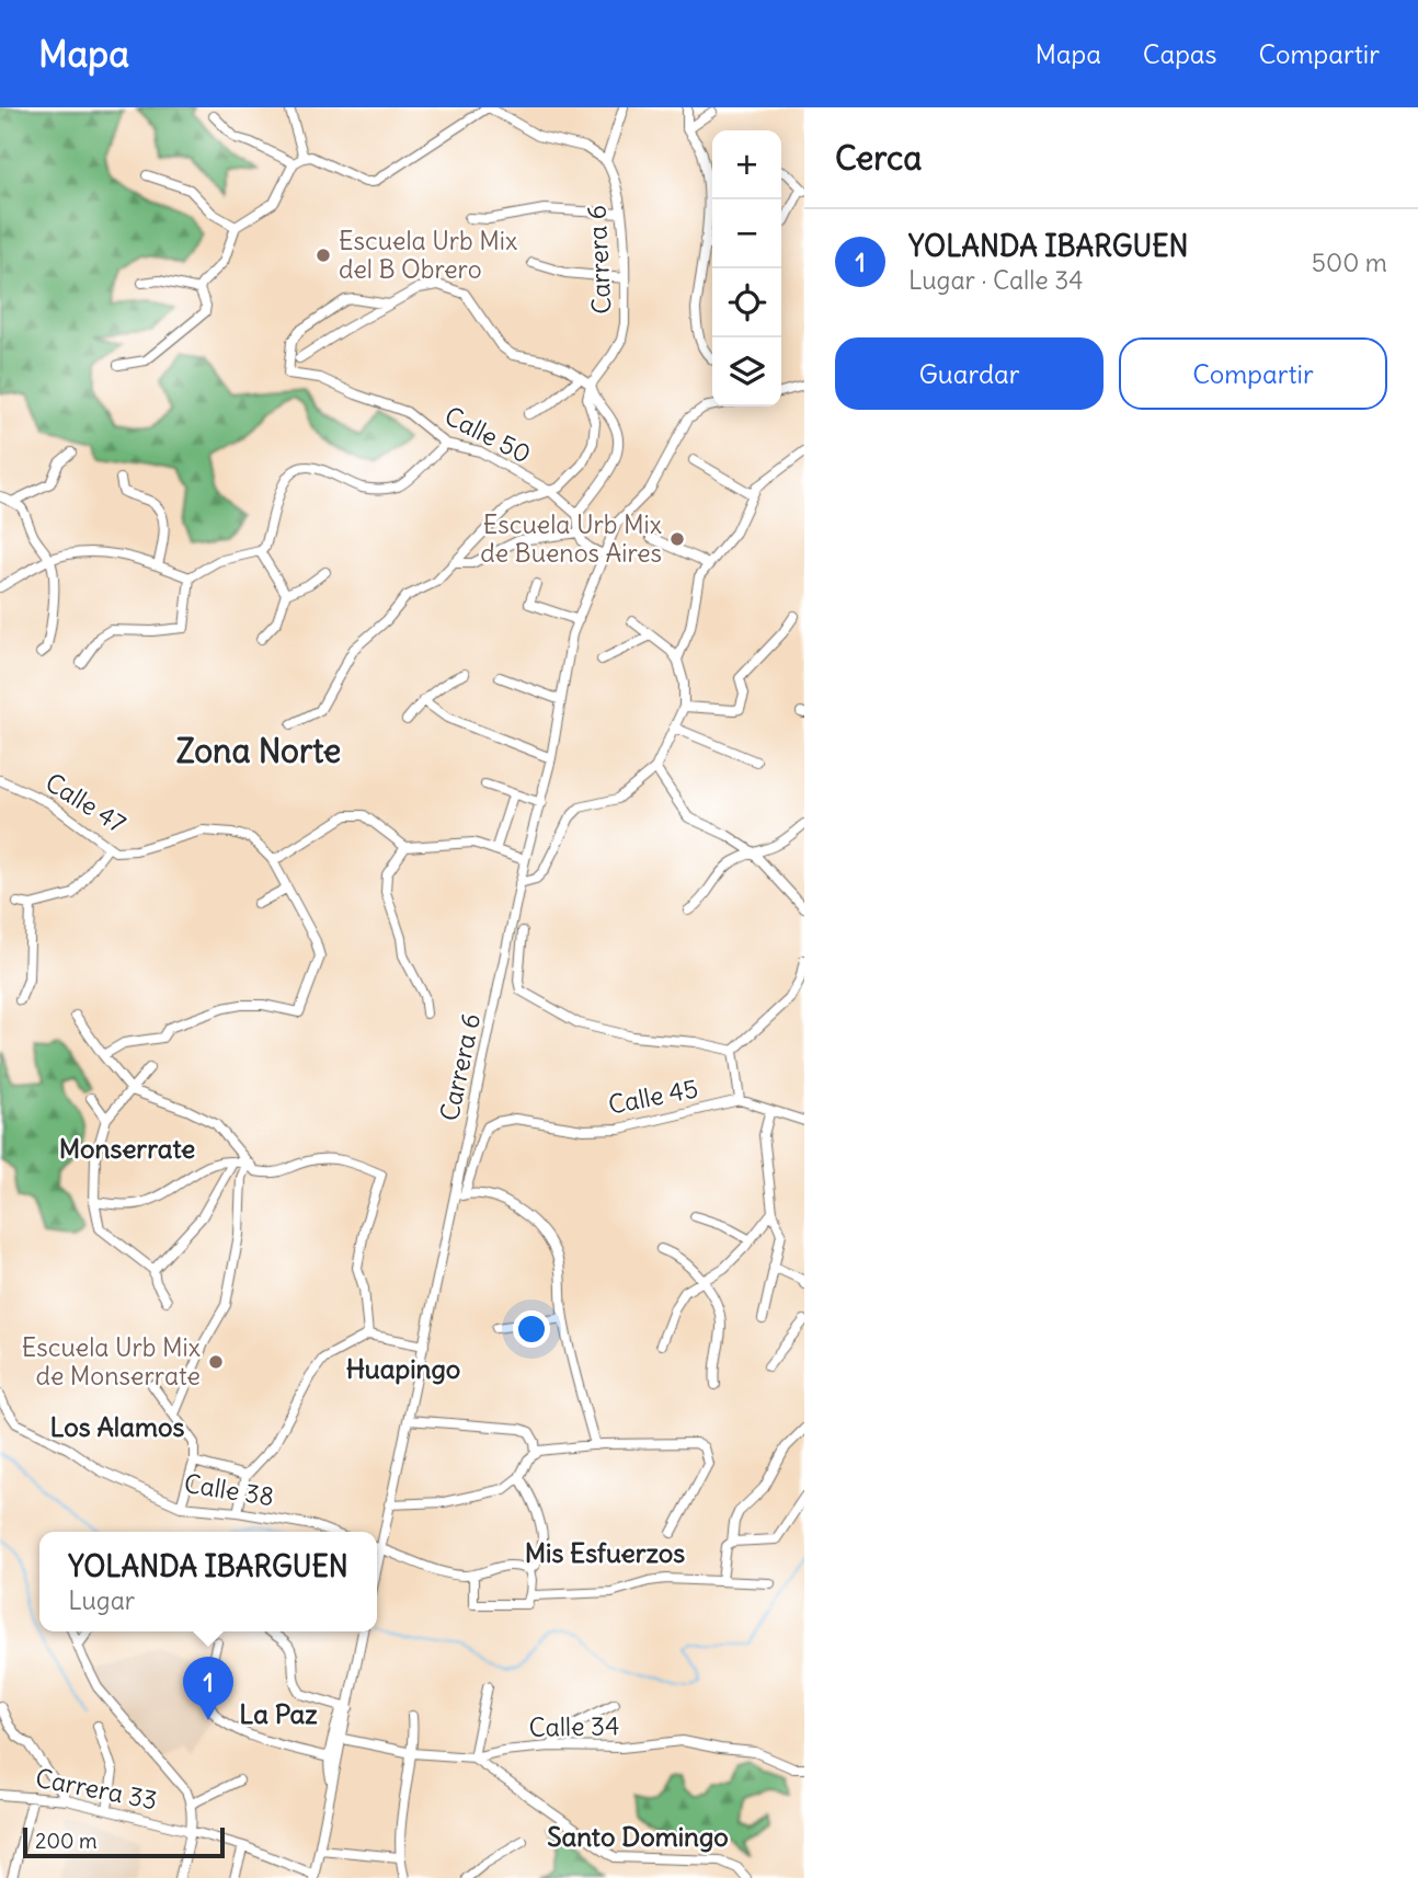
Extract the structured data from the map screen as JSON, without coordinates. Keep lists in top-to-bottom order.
{
  "streets": {
    "street": [
      "Carrera 6",
      "Calle 50",
      "Calle 47",
      "Calle 45",
      "Calle 38",
      "Calle 34",
      "Carrera 33"
    ]
  },
  "districts": [
    "Zona Norte",
    "Monserrate",
    "Huapingo",
    "Los Alamos",
    "Mis Esfuerzos",
    "La Paz",
    "Santo Domingo"
  ],
  "places": ["Escuela Urb Mix del B Obrero", "Escuela Urb Mix de Buenos Aires", "Escuela Urb Mix de Monserrate"],
  "scale_bar": "200 m",
  "page": {
    "header": "Mapa",
    "nav": ["Mapa", "Capas", "Compartir"],
    "heading": "Cerca",
    "map_buttons": ["+", "−"],
    "list": [
      {
        "mark": "1",
        "name": "YOLANDA IBARGUEN",
        "note": "Lugar · Calle 34",
        "value": "500 m"
      }
    ],
    "buttons": ["Guardar", "Compartir"],
    "popup": ["YOLANDA IBARGUEN", "Lugar"],
    "pins": "1",
    "scale": "200 m"
  }
}
